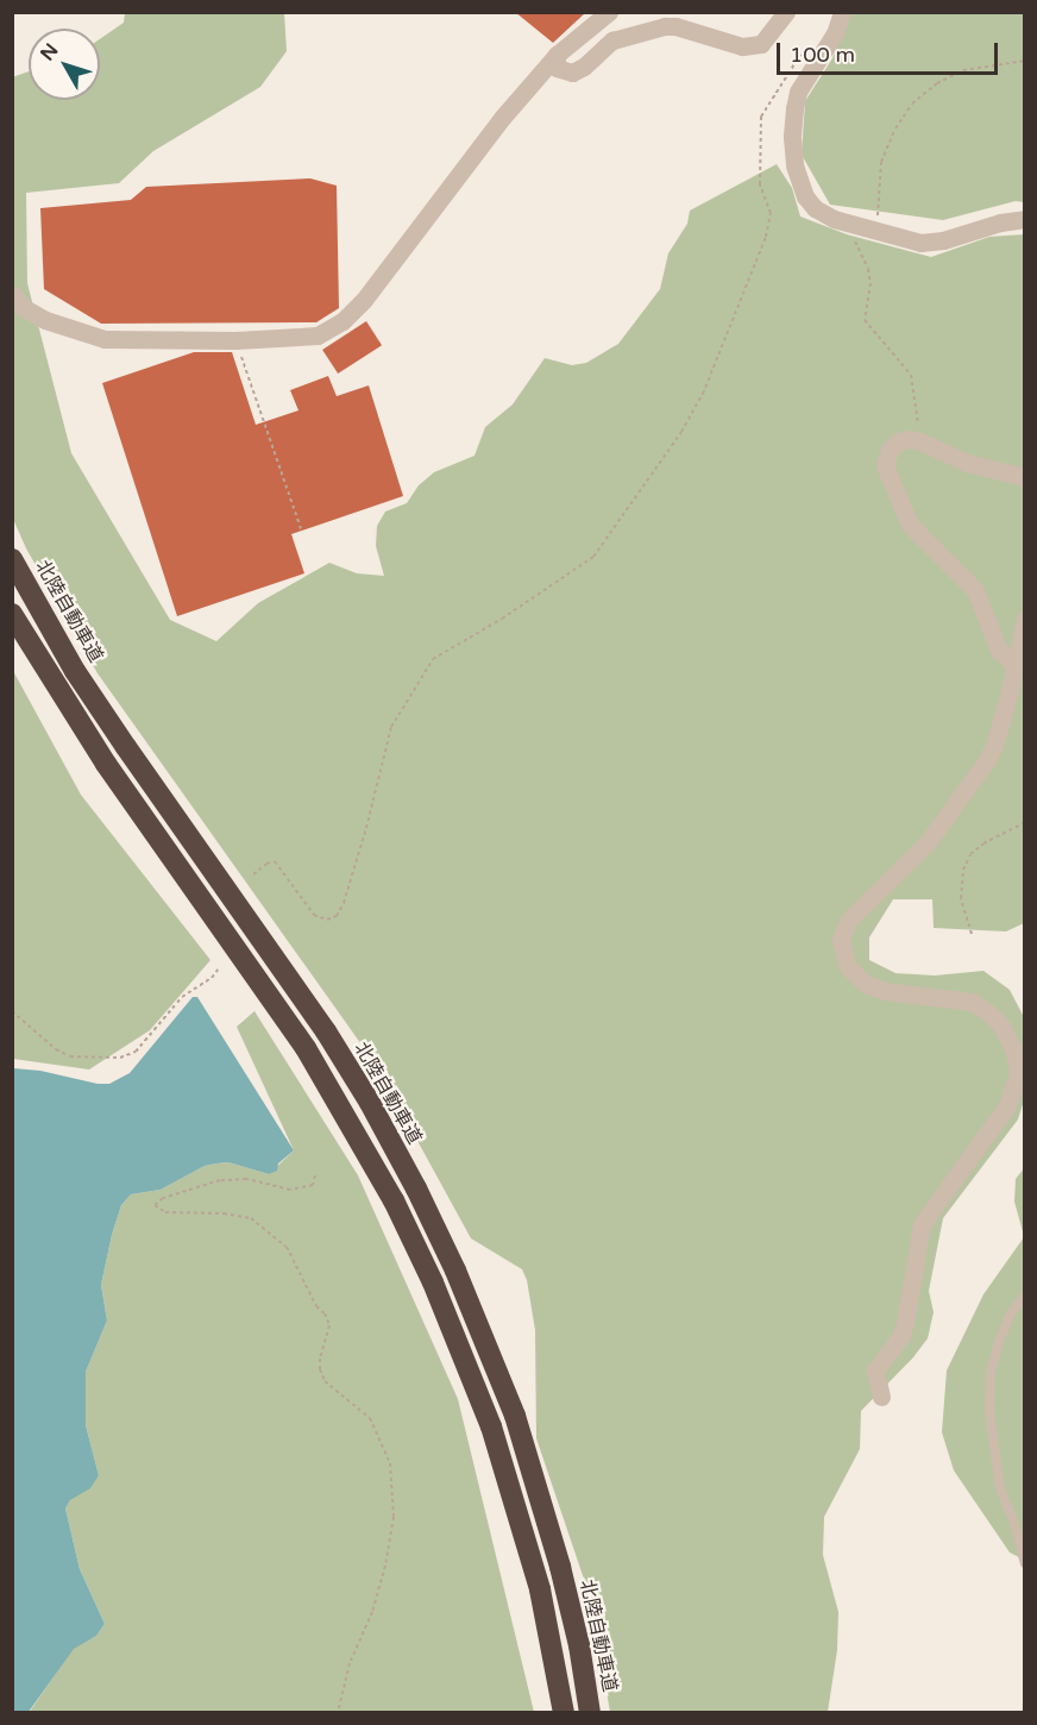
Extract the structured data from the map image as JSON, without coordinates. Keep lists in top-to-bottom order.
{
  "streets": {
    "highway": ["北陸自動車道"]
  },
  "scale_bar": "100 m",
  "north": "top left"
}
